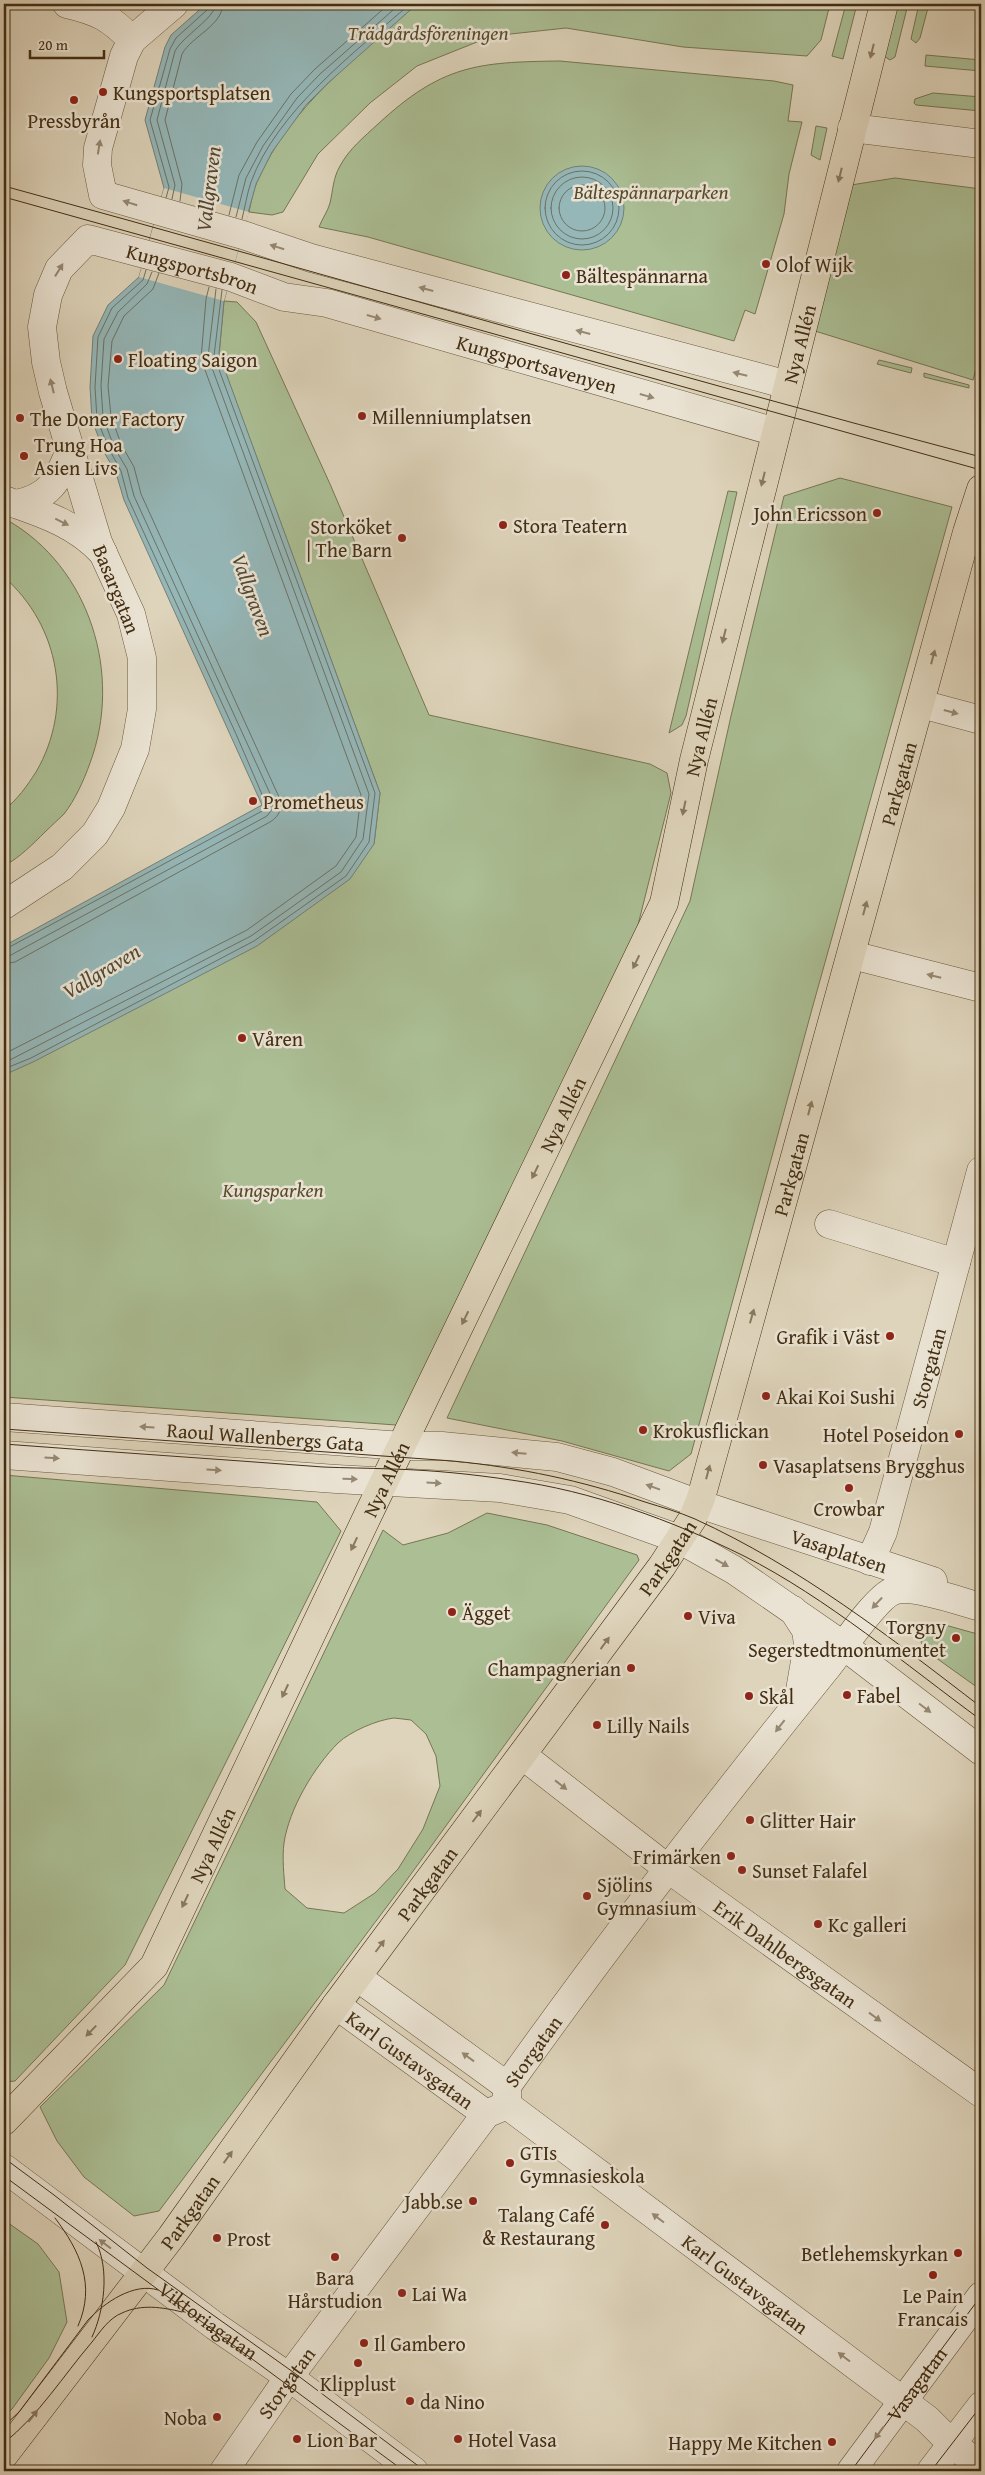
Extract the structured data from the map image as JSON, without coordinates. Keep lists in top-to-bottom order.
{
  "streets": {
    "main road": ["Nya Allén", "Parkgatan"],
    "street": [
      "Kungsportsbron",
      "Kungsportsavenyen",
      "Basargatan",
      "Storgatan",
      "Raoul Wallenbergs Gata",
      "Vasaplatsen",
      "Erik Dahlbergsgatan",
      "Karl Gustavsgatan",
      "Viktoriagatan",
      "Vasagatan"
    ]
  },
  "crossings": [
    ["Kungsportsbron", "Kungsportsavenyen"],
    ["Kungsportsbron", "Basargatan"],
    ["Nya Allén", "Kungsportsavenyen"],
    ["Nya Allén", "Raoul Wallenbergs Gata"],
    ["Parkgatan", "Raoul Wallenbergs Gata"],
    ["Parkgatan", "Vasaplatsen"],
    ["Parkgatan", "Erik Dahlbergsgatan"],
    ["Parkgatan", "Karl Gustavsgatan"],
    ["Parkgatan", "Viktoriagatan"],
    ["Storgatan", "Vasaplatsen"],
    ["Storgatan", "Erik Dahlbergsgatan"],
    ["Storgatan", "Karl Gustavsgatan"],
    ["Storgatan", "Viktoriagatan"],
    ["Raoul Wallenbergs Gata", "Vasaplatsen"],
    ["Karl Gustavsgatan", "Vasagatan"]
  ],
  "one_way": [
    "Nya Allén",
    "Kungsportsavenyen",
    "Parkgatan",
    "Erik Dahlbergsgatan",
    "Karl Gustavsgatan"
  ],
  "water": ["Vallgraven"],
  "parks": ["Trädgårdsföreningen", "Bältespännarparken", "Kungsparken"],
  "places": [
    "Kungsportsplatsen",
    "Pressbyrån",
    "Olof Wijk",
    "Bältespännarna",
    "Floating Saigon",
    "Millenniumplatsen",
    "The Doner Factory",
    "Trung Hoa Asien Livs",
    "John Ericsson",
    "Stora Teatern",
    "Storköket | The Barn",
    "Prometheus",
    "Våren",
    "Grafik i Väst",
    "Akai Koi Sushi",
    "Krokusflickan",
    "Hotel Poseidon",
    "Vasaplatsens Brygghus",
    "Crowbar",
    "Ägget",
    "Viva",
    "Torgny Segerstedtmonumentet",
    "Champagnerian",
    "Fabel",
    "Skål",
    "Lilly Nails",
    "Glitter Hair",
    "Frimärken",
    "Sunset Falafel",
    "Sjölins Gymnasium",
    "Kc galleri",
    "GTIs Gymnasieskola",
    "Jabb.se",
    "Talang Café & Restaurang",
    "Prost",
    "Betlehemskyrkan",
    "Bara Hårstudion",
    "Le Pain Francais",
    "Lai Wa",
    "Il Gambero",
    "Klipplust",
    "da Nino",
    "Noba",
    "Lion Bar",
    "Hotel Vasa",
    "Happy Me Kitchen"
  ],
  "scale_bar": "20 m"
}
